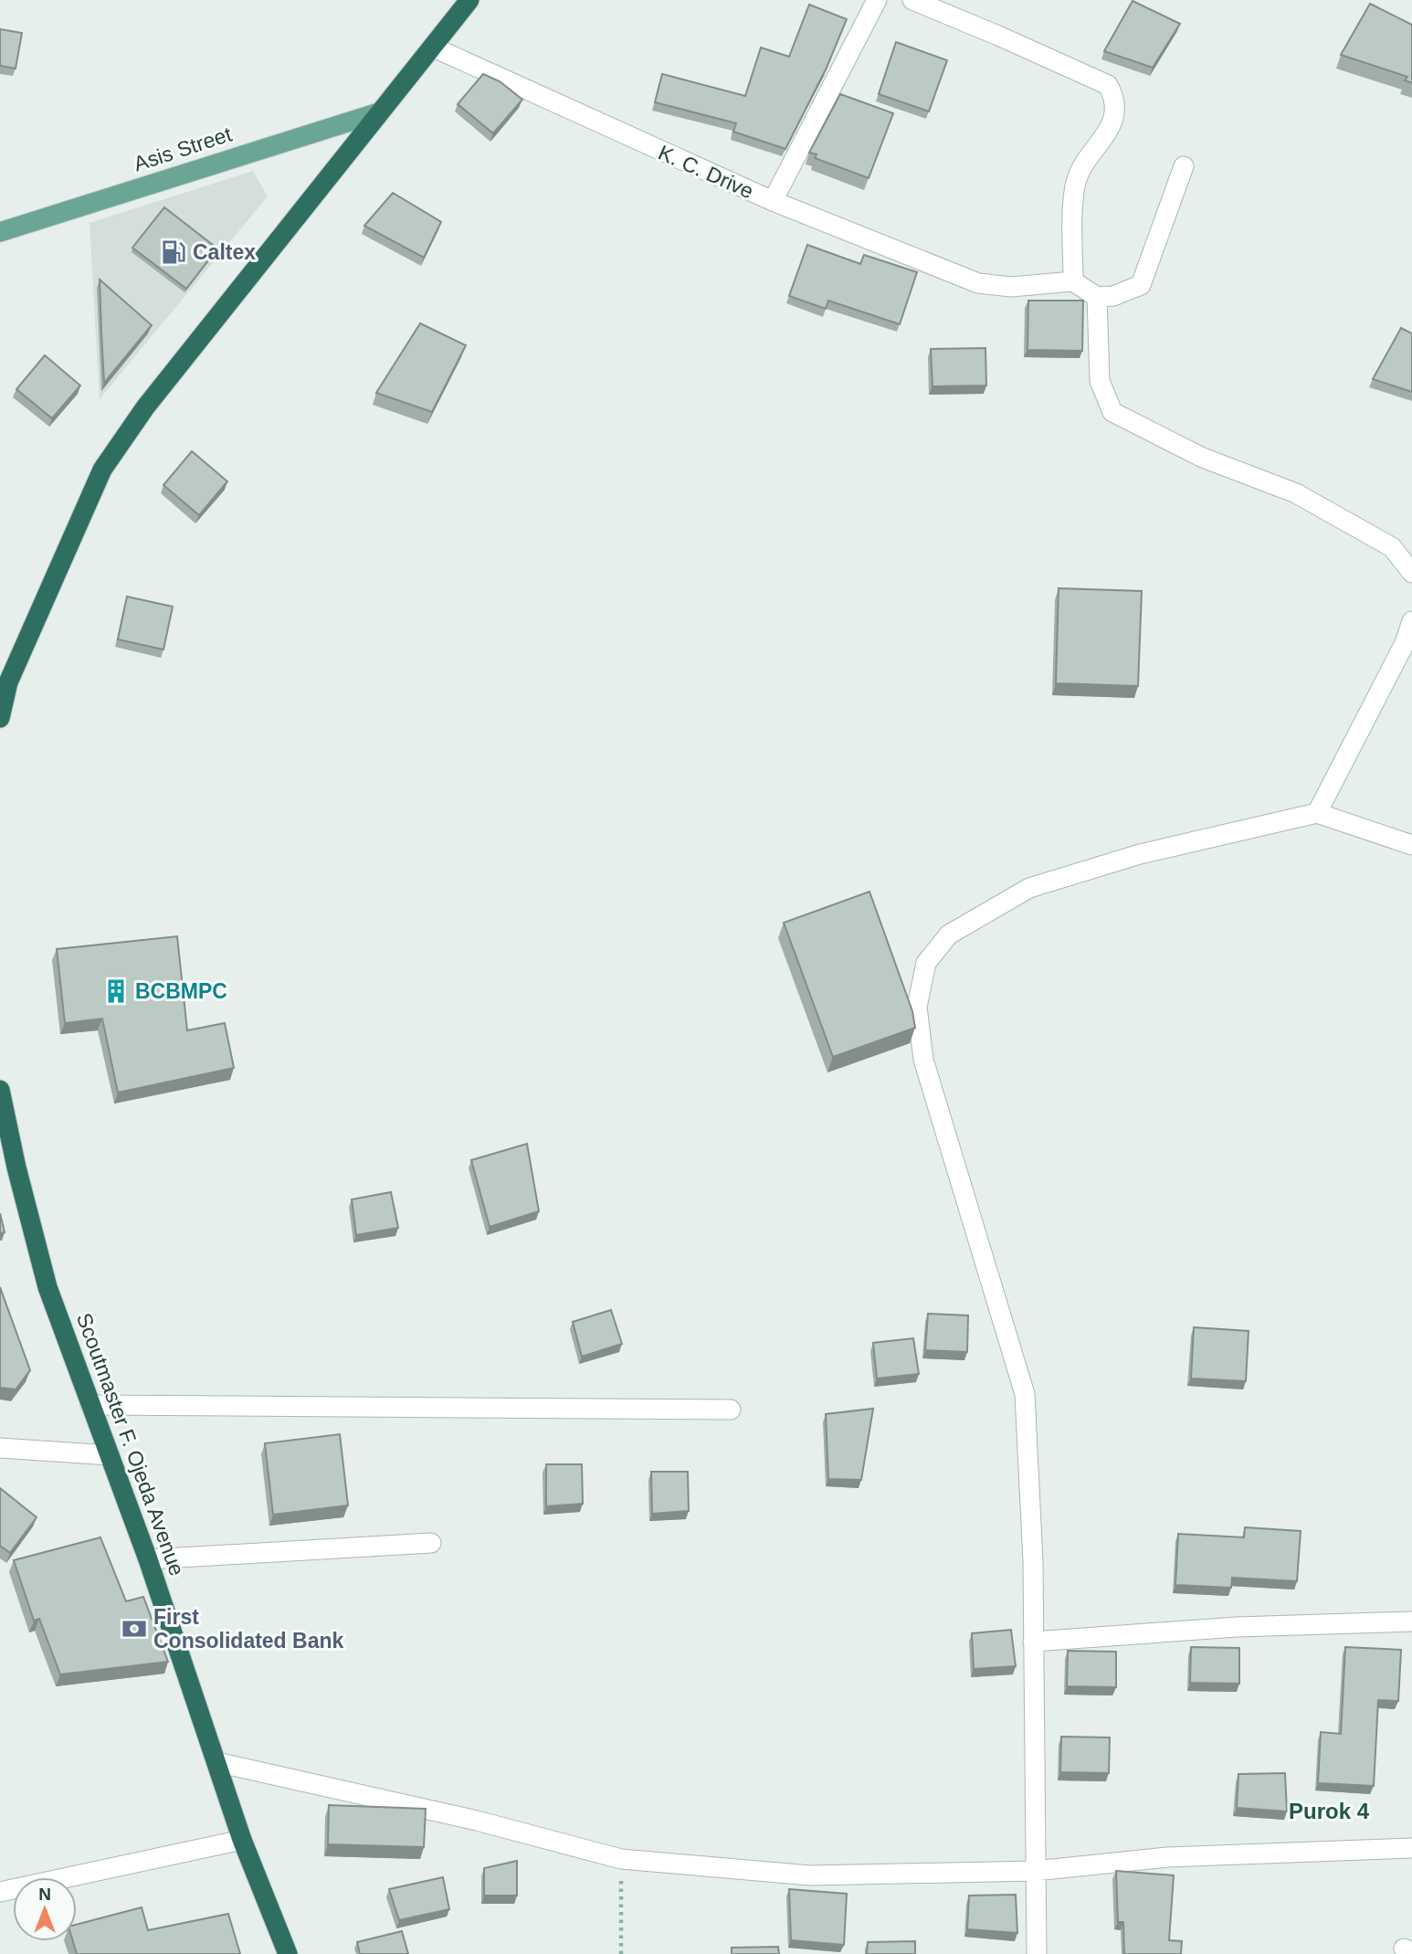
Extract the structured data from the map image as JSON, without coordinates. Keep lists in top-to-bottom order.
{
  "streets": {
    "highway": ["Scoutmaster F. Ojeda Avenue"],
    "main road": ["Asis Street"],
    "street": ["K. C. Drive"]
  },
  "districts": ["Purok 4"],
  "places": {
    "fuel station": ["Caltex"],
    "building": ["BCBMPC"],
    "bank": ["First Consolidated Bank"]
  },
  "north": "top"
}
